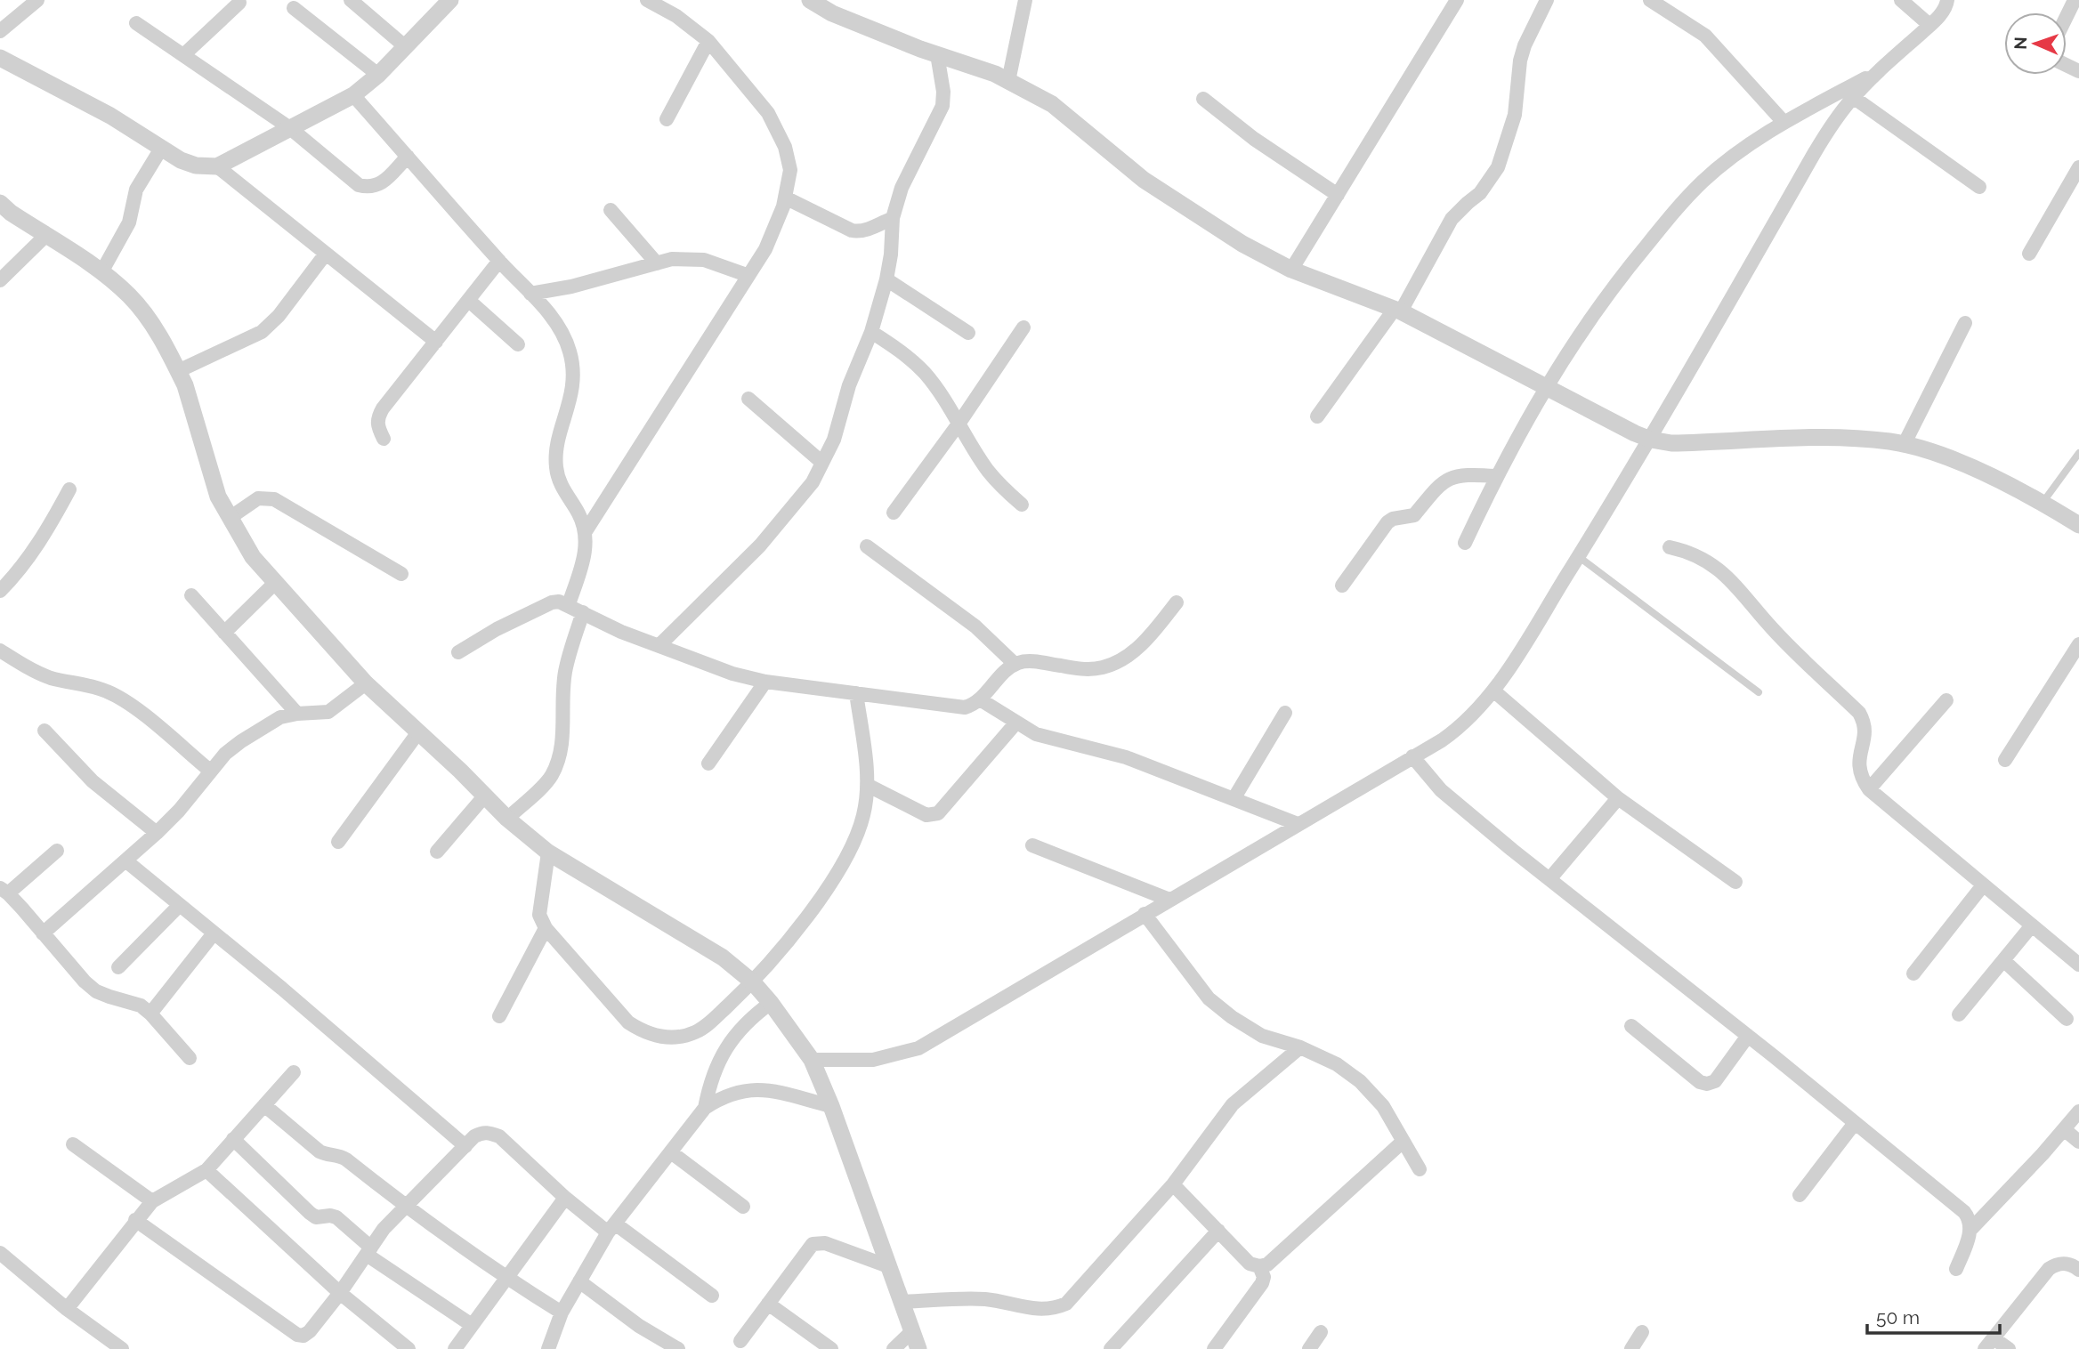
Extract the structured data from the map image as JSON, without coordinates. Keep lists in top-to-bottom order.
{
  "scale_bar": "50 m",
  "north": "left"
}
